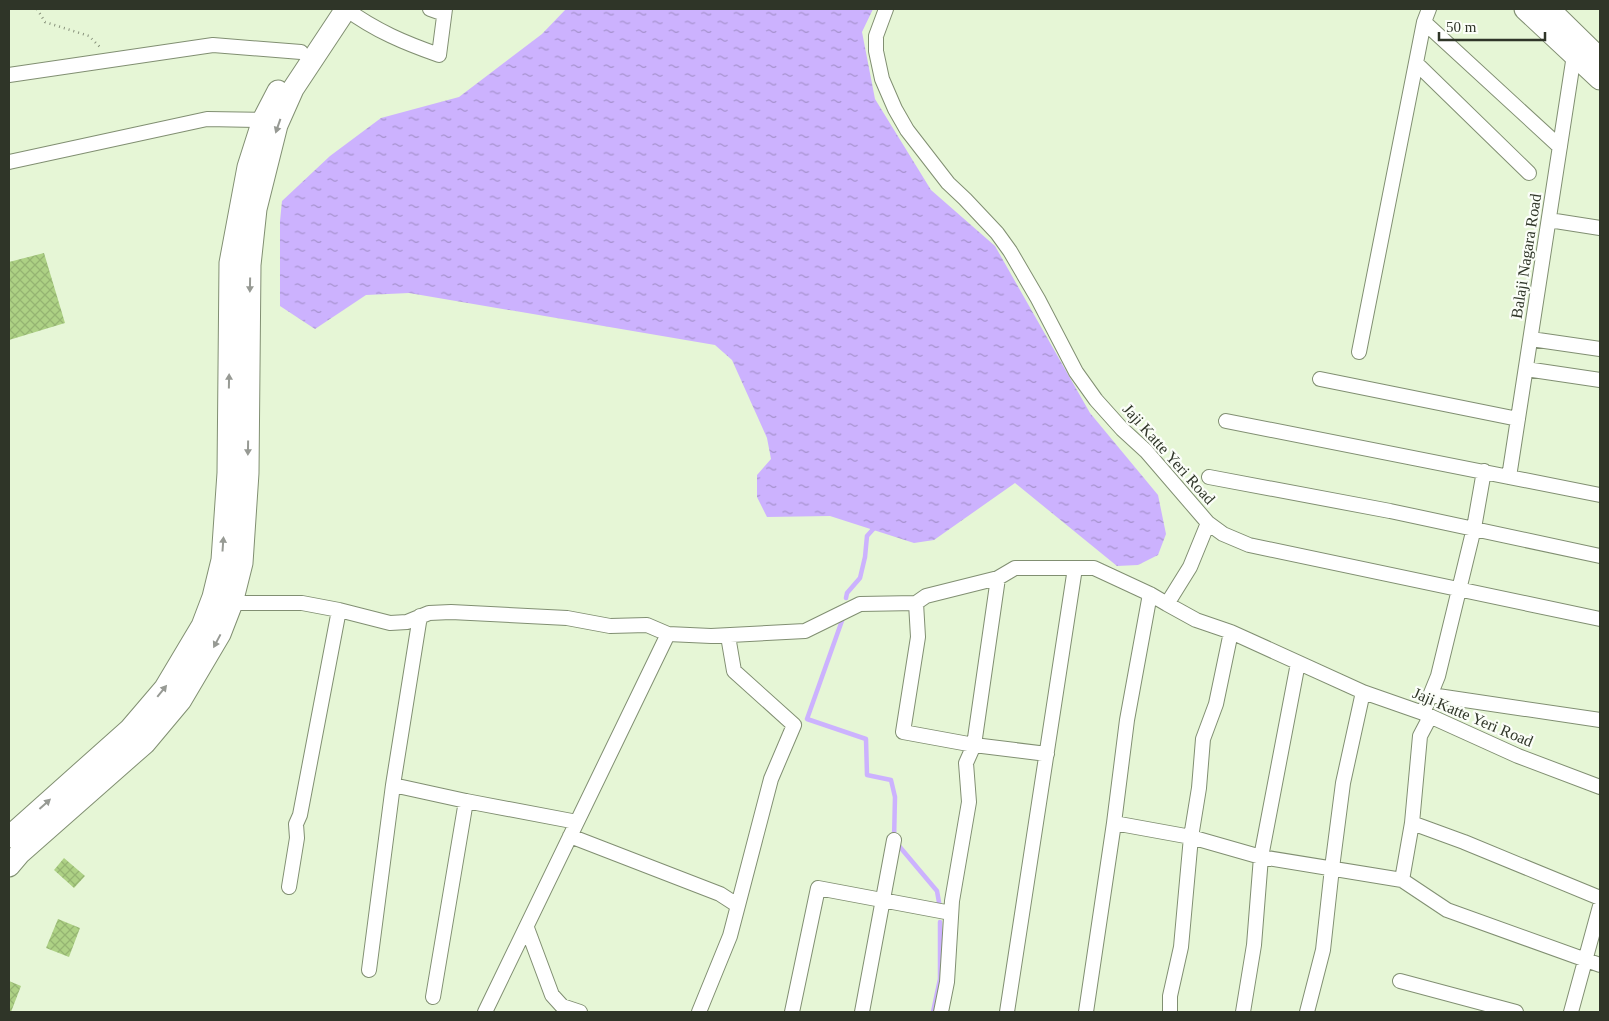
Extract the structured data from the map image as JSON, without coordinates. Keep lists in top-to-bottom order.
{
  "streets": {
    "street": ["Balaji Nagara Road", "Jaji Katte Yeri Road"]
  },
  "scale_bar": "50 m"
}
